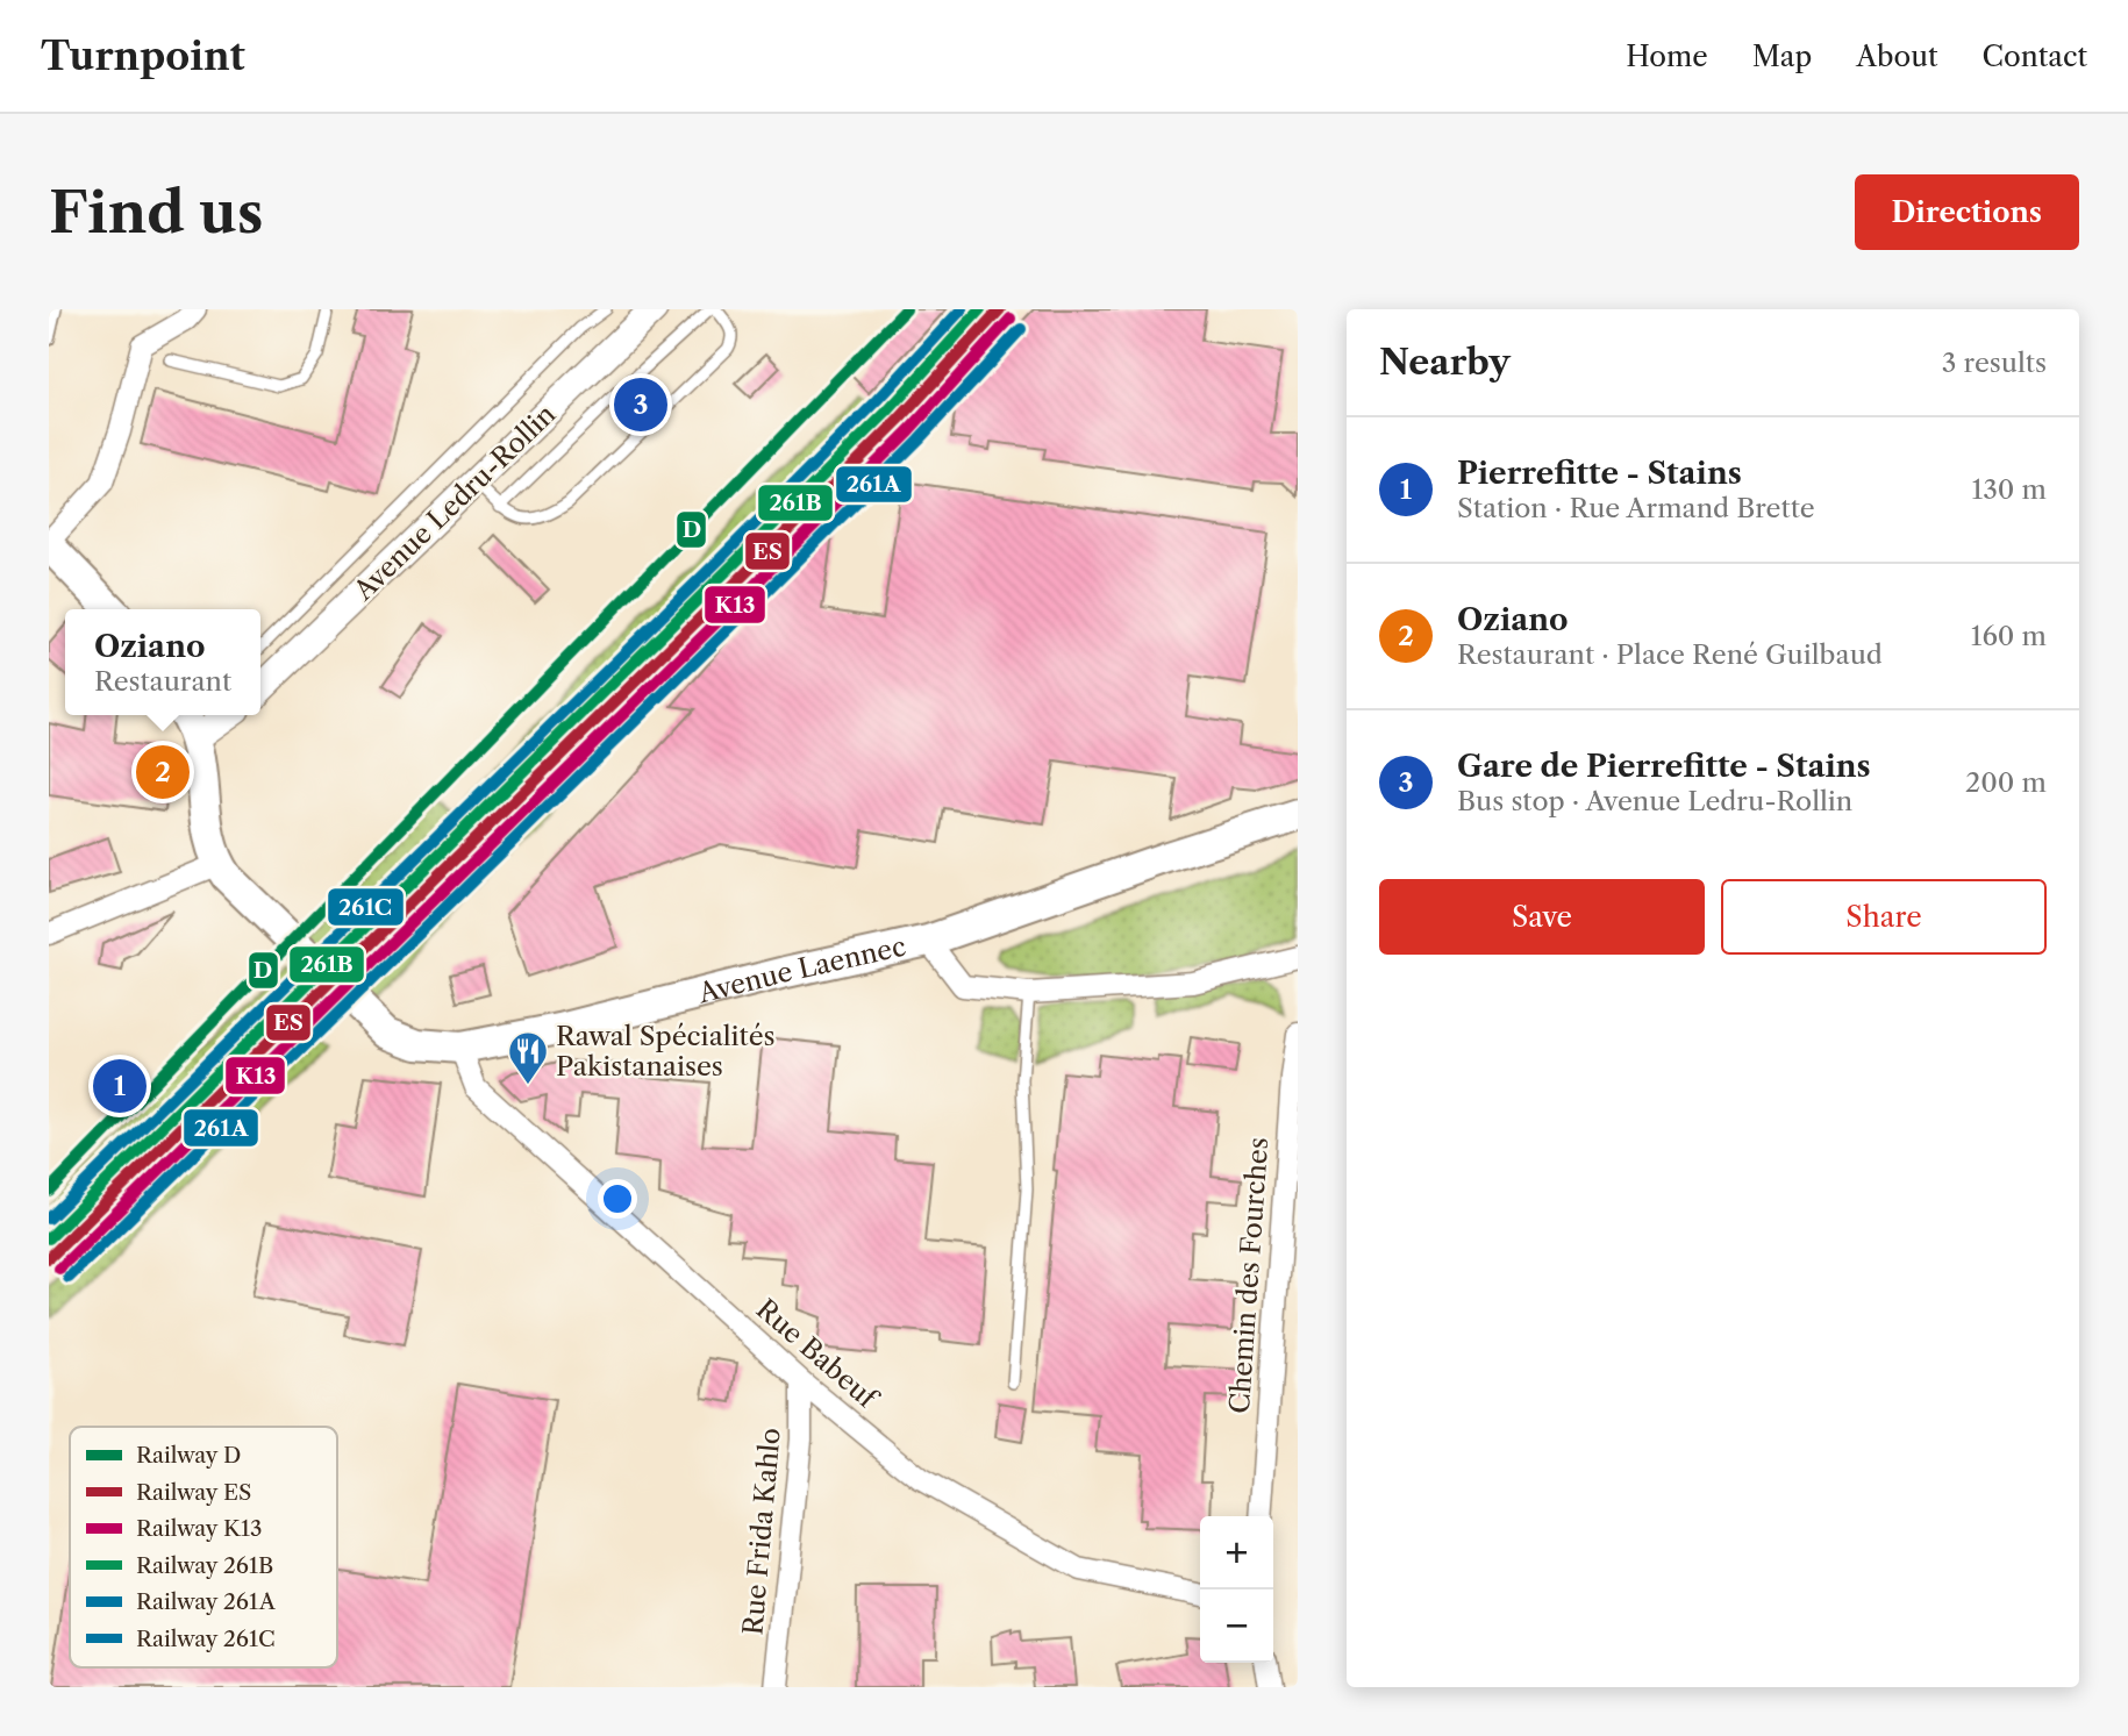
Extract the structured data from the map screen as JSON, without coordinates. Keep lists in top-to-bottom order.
{
  "streets": {
    "main road": ["Avenue Laennec"],
    "street": [
      "Avenue Ledru-Rollin",
      "Chemin des Fourches",
      "Rue Babeuf",
      "Rue Frida Kahlo"
    ]
  },
  "crossings": [
    ["Avenue Laennec", "Rue Babeuf"],
    ["Rue Babeuf", "Rue Frida Kahlo"]
  ],
  "places": {
    "restaurant": ["Rawal Spécialités Pakistanaises"]
  },
  "lines": [
    "rail line D",
    "rail line ES",
    "rail line 261B",
    "rail line 261C",
    "rail line K13",
    "rail line 261A"
  ],
  "legend": [
    "Railway D",
    "Railway ES",
    "Railway K13",
    "Railway 261B",
    "Railway 261A",
    "Railway 261C"
  ],
  "page": {
    "header": "Turnpoint",
    "nav": [
      "Home",
      "Map",
      "About",
      "Contact"
    ],
    "buttons": [
      "Directions",
      ["Save", "Share"]
    ],
    "title": "Find us",
    "heading": ["Nearby", "3 results"],
    "pins": ["3", "2", "1"],
    "list": [
      {
        "mark": "1",
        "name": "Pierrefitte - Stains",
        "note": "Station · Rue Armand Brette",
        "value": "130 m"
      },
      {
        "mark": "2",
        "name": "Oziano",
        "note": "Restaurant · Place René Guilbaud",
        "value": "160 m"
      },
      {
        "mark": "3",
        "name": "Gare de Pierrefitte - Stains",
        "note": "Bus stop · Avenue Ledru-Rollin",
        "value": "200 m"
      }
    ],
    "popup": ["Oziano", "Restaurant"],
    "map_buttons": ["+", "−"]
  }
}
